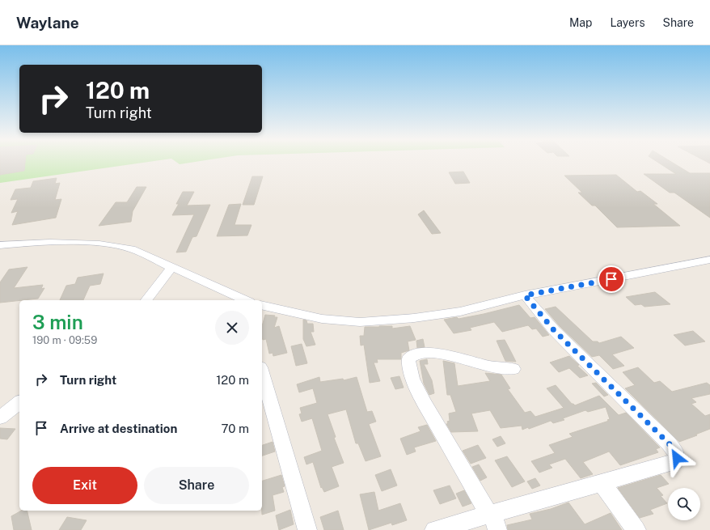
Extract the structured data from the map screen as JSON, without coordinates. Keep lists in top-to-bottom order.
{
  "page": {
    "header": "Waylane",
    "nav": ["Map", "Layers", "Share"],
    "turn": ["120 m", "Turn right"],
    "heading": ["3 min", "190 m · 09:59"],
    "list": [
      {
        "name": "Turn right",
        "value": "120 m"
      },
      {
        "name": "Arrive at destination",
        "value": "70 m"
      }
    ],
    "buttons": ["Exit", "Share"]
  }
}
